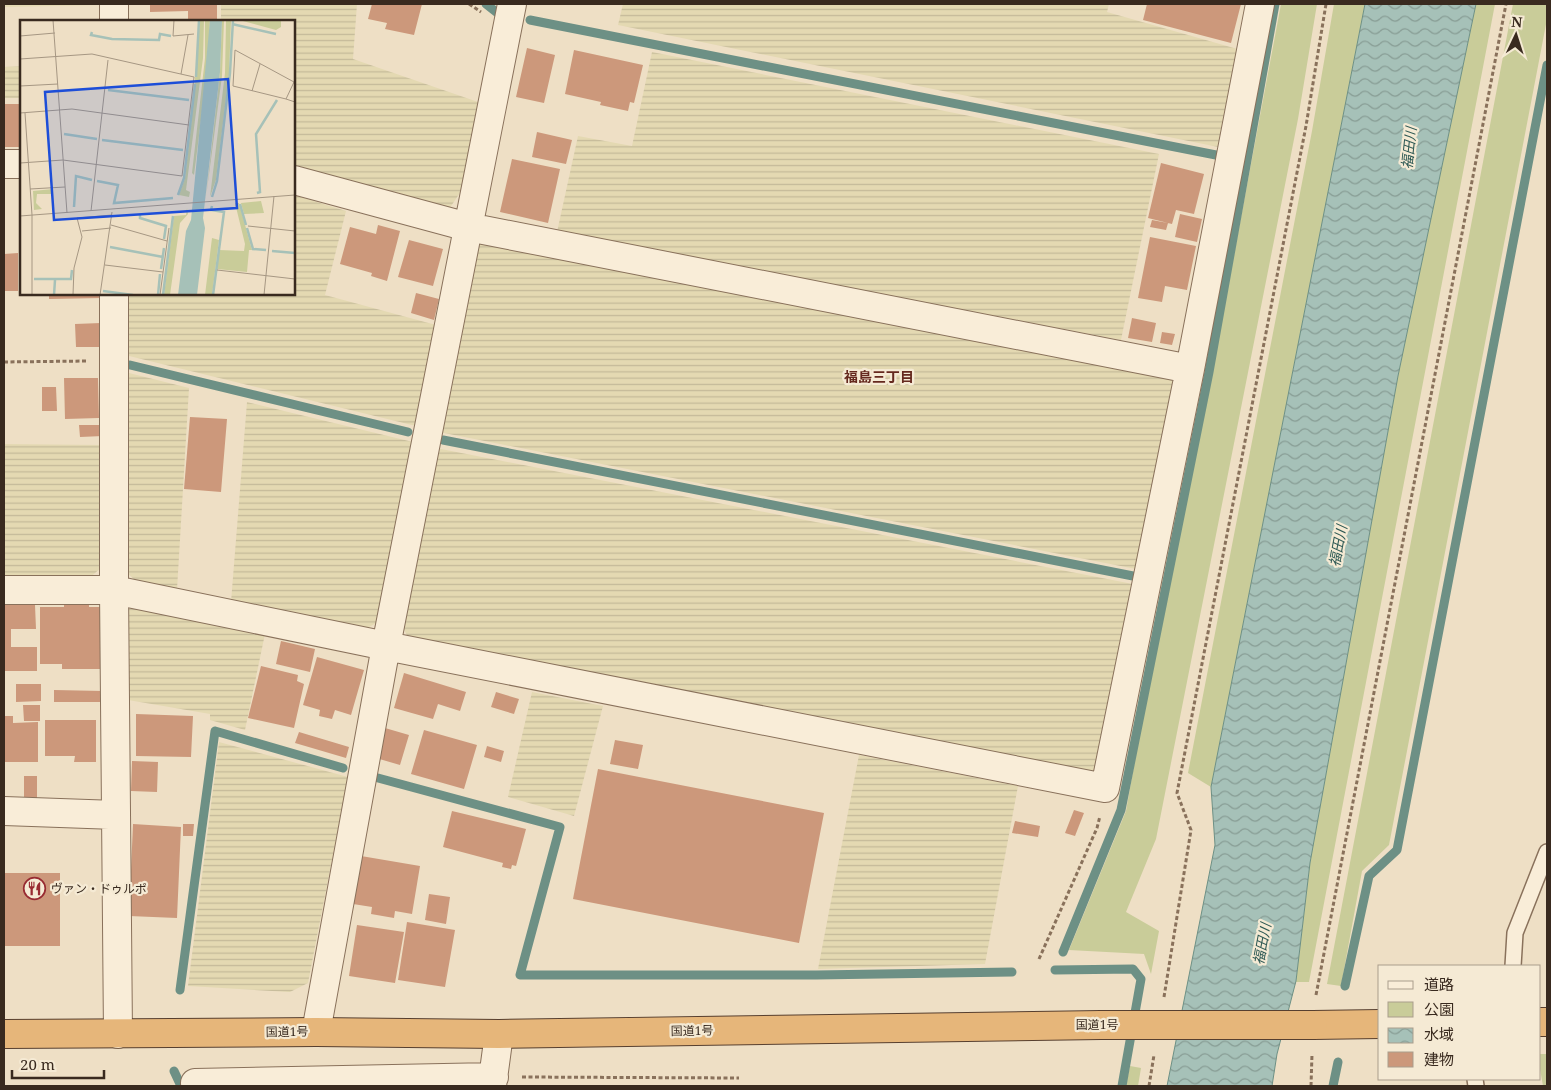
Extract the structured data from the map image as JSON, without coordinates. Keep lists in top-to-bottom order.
{
  "streets": {
    "highway": ["国道1号"]
  },
  "districts": ["福島三丁目"],
  "water": ["福田川"],
  "places": {
    "restaurant": ["ヴァン・ドゥルポ"]
  },
  "legend": [
    "道路",
    "公園",
    "水域",
    "建物"
  ],
  "scale_bar": "20 m",
  "north": "top"
}
